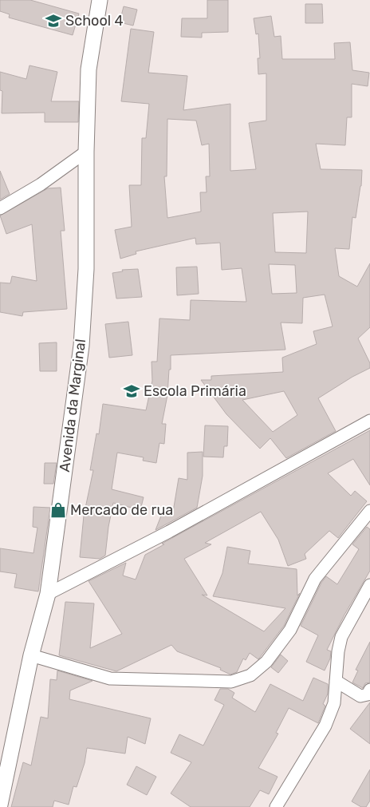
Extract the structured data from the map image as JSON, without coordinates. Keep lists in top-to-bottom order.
{
  "streets": {
    "street": ["Avenida da Marginal"]
  },
  "places": {
    "school or university": ["School 4", "Escola Primária"],
    "shop": ["Mercado de rua"]
  }
}
